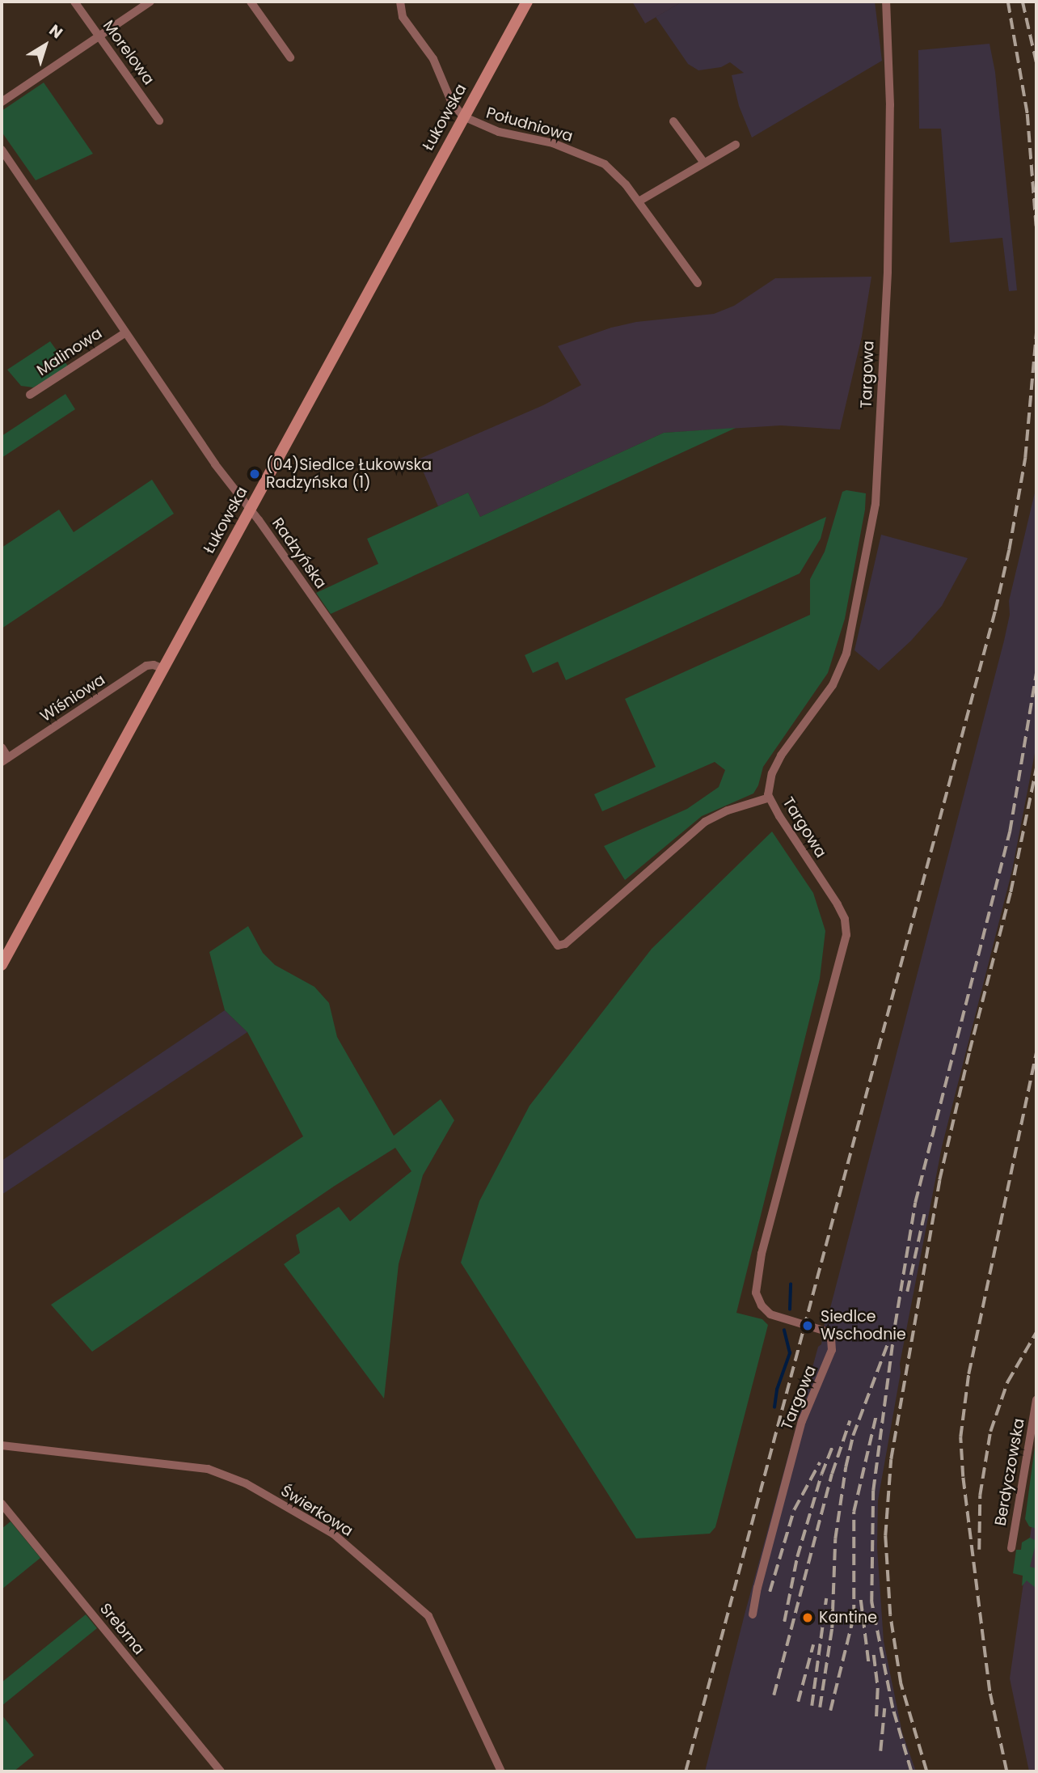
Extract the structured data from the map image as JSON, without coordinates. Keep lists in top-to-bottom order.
{
  "streets": {
    "main road": ["Łukowska"],
    "street": [
      "Morelowa",
      "Południowa",
      "Malinowa",
      "Targowa",
      "Radzyńska",
      "Wiśniowa",
      "Berdyczowska",
      "Świerkowa",
      "Srebrna"
    ]
  },
  "crossings": [
    ["Łukowska", "Południowa"],
    ["Łukowska", "Radzyńska"],
    ["Łukowska", "Wiśniowa"],
    ["Malinowa", "Radzyńska"],
    ["Targowa", "Radzyńska"]
  ],
  "places": ["(04)Siedlce Łukowska Radzyńska (1)", "Siedlce Wschodnie", "Kantine"],
  "north": "top right"
}
